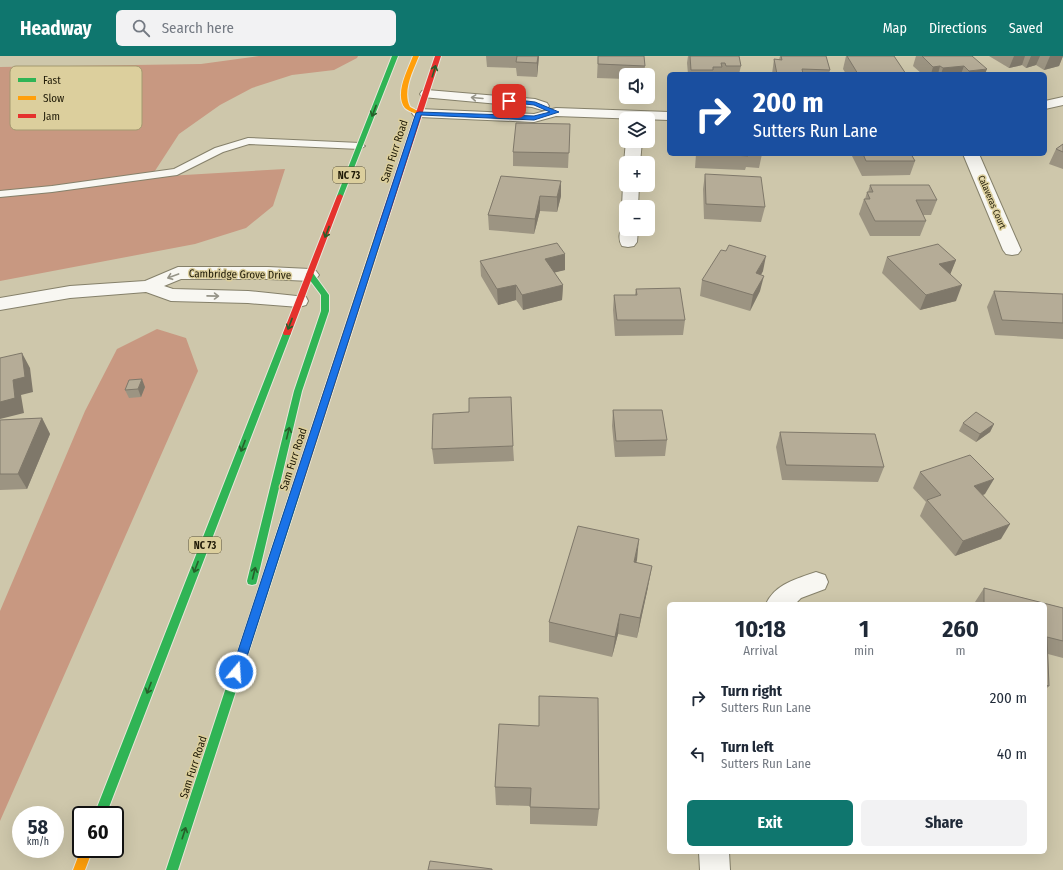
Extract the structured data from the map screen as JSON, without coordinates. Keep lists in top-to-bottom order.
{
  "streets": {
    "main road": ["Sam Furr Road", "NC 73"],
    "street": ["Calaveras Court", "Cambridge Grove Drive"]
  },
  "crossings": [
    ["NC 73", "Cambridge Grove Drive"]
  ],
  "legend": ["Fast", "Slow", "Jam"],
  "page": {
    "header": "Headway",
    "search": "Search here",
    "nav": ["Map", "Directions", "Saved"],
    "map_buttons": ["+", "−"],
    "turn": ["200 m", "Sutters Run Lane"],
    "eta": [
      "10:18",
      "Arrival",
      "1",
      "min",
      "260",
      "m"
    ],
    "list": [
      {
        "name": "Turn right",
        "note": "Sutters Run Lane",
        "value": "200 m"
      },
      {
        "name": "Turn left",
        "note": "Sutters Run Lane",
        "value": "40 m"
      }
    ],
    "buttons": ["Exit", "Share"],
    "speed": "58 km/h",
    "limit": "60"
  }
}
